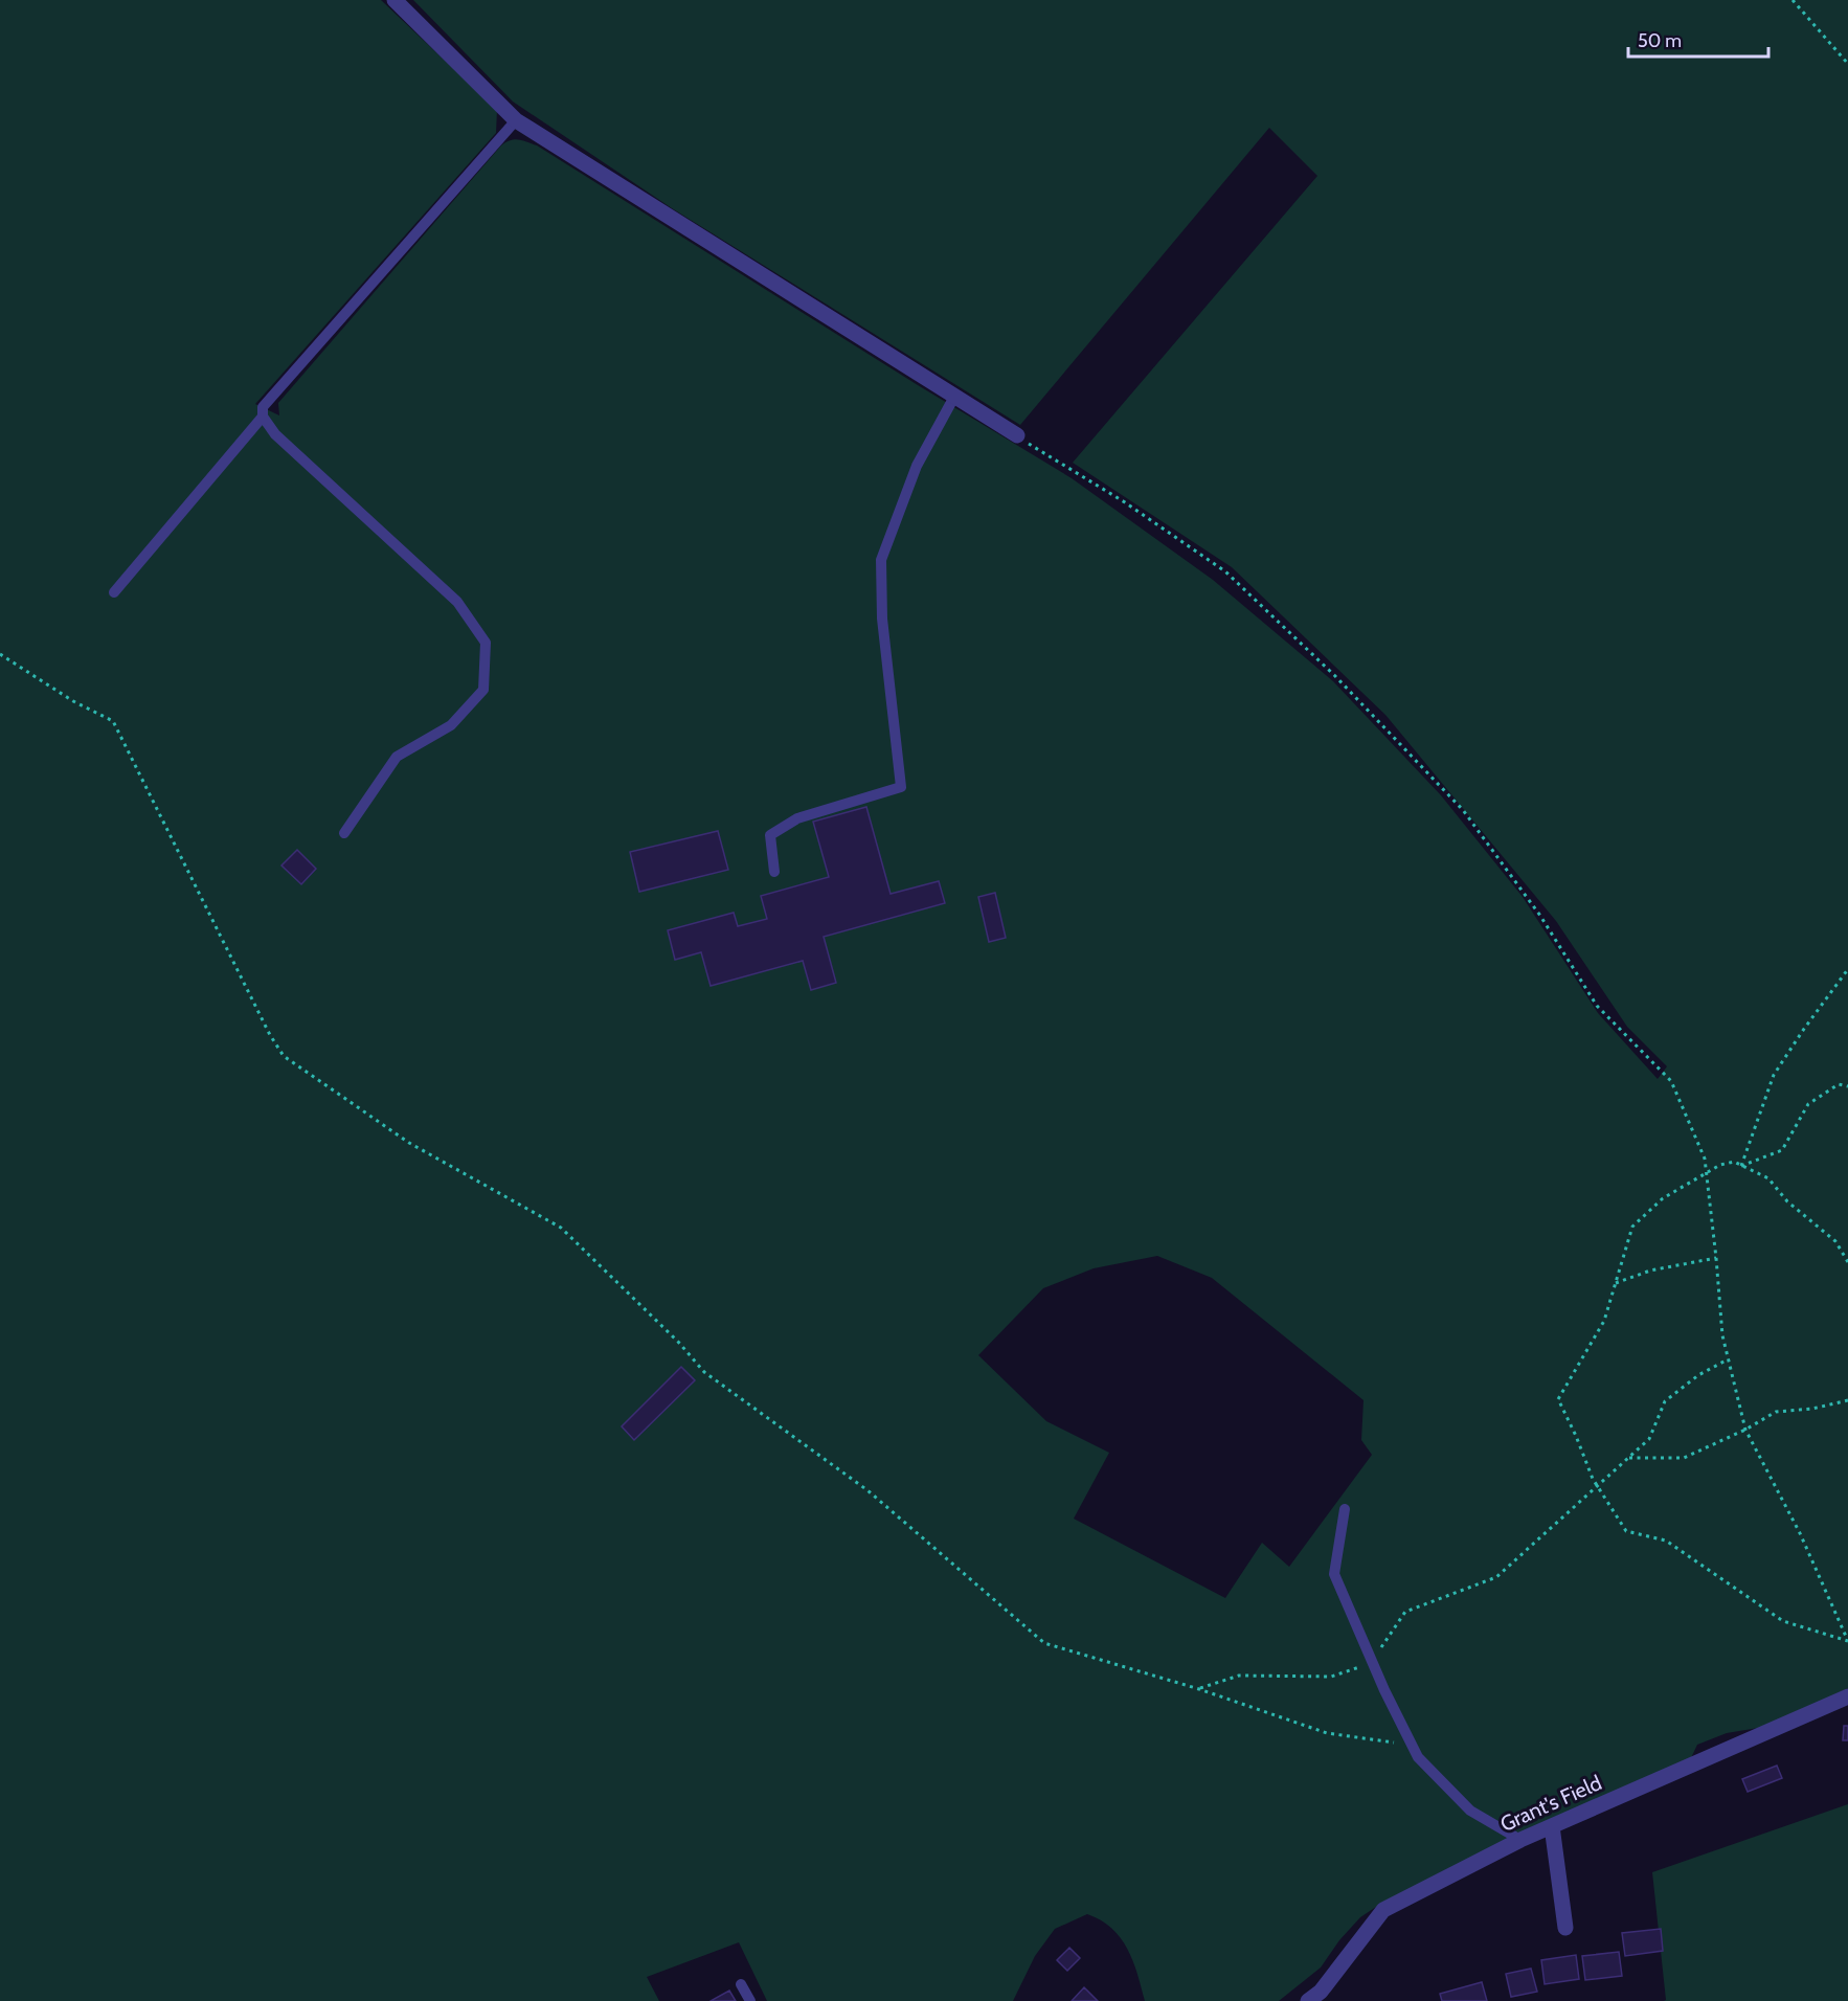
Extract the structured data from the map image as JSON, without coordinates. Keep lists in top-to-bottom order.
{
  "streets": {
    "street": ["Grant's Field"]
  },
  "scale_bar": "50 m"
}
